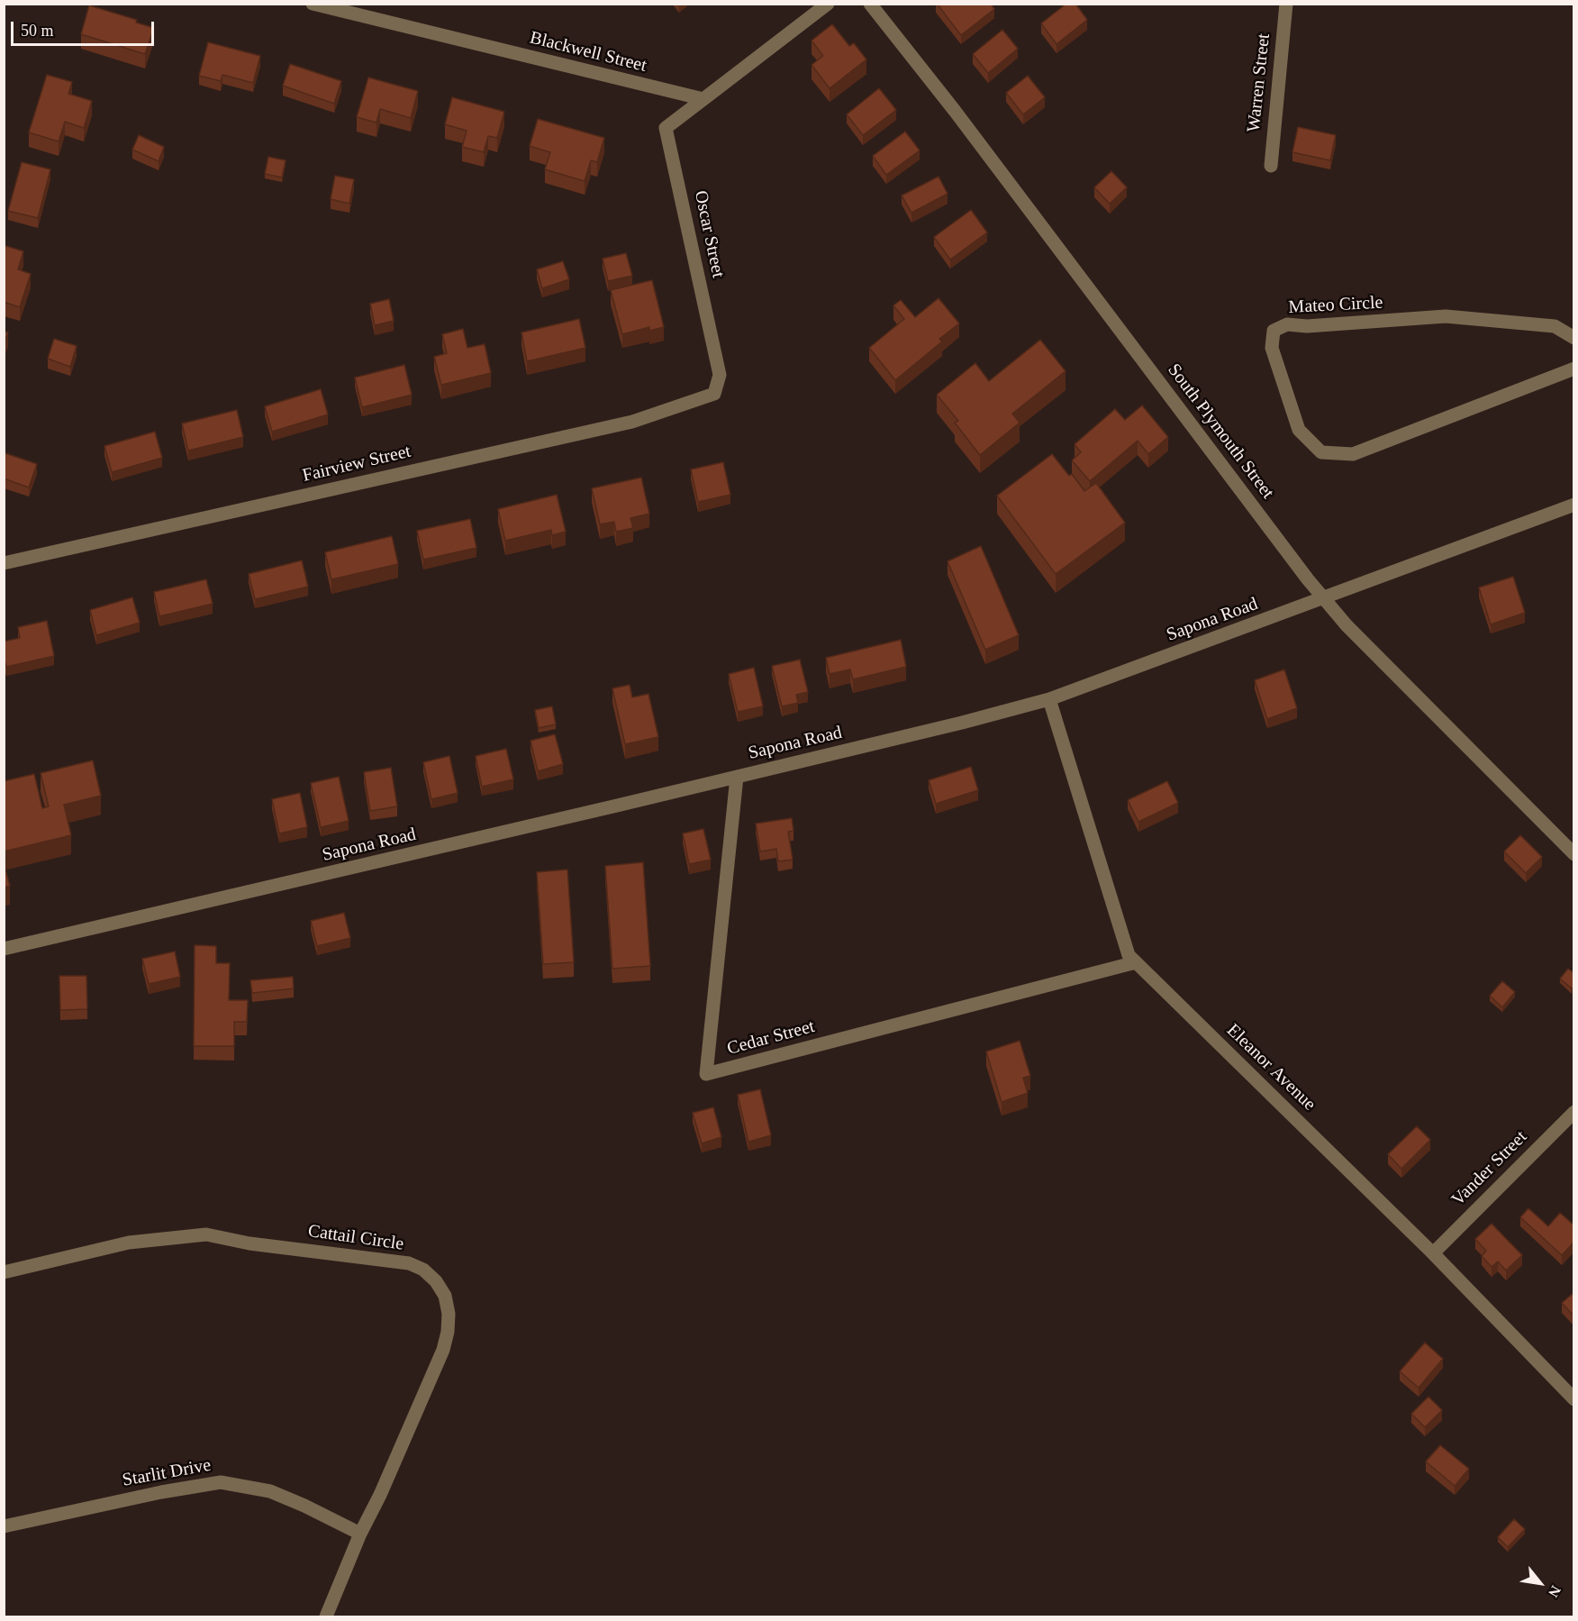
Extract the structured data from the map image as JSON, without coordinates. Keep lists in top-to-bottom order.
{
  "streets": {
    "street": [
      "Blackwell Street",
      "Warren Street",
      "Oscar Street",
      "Mateo Circle",
      "South Plymouth Street",
      "Fairview Street",
      "Sapona Road",
      "Cedar Street",
      "Eleanor Avenue",
      "Vander Street",
      "Cattail Circle",
      "Starlit Drive"
    ]
  },
  "crossings": [
    ["Blackwell Street", "Oscar Street"],
    ["Oscar Street", "Fairview Street"],
    ["South Plymouth Street", "Sapona Road"],
    ["Sapona Road", "Cedar Street"],
    ["Sapona Road", "Eleanor Avenue"],
    ["Cedar Street", "Eleanor Avenue"],
    ["Eleanor Avenue", "Vander Street"],
    ["Cattail Circle", "Starlit Drive"]
  ],
  "scale_bar": "50 m",
  "north": "bottom right"
}
